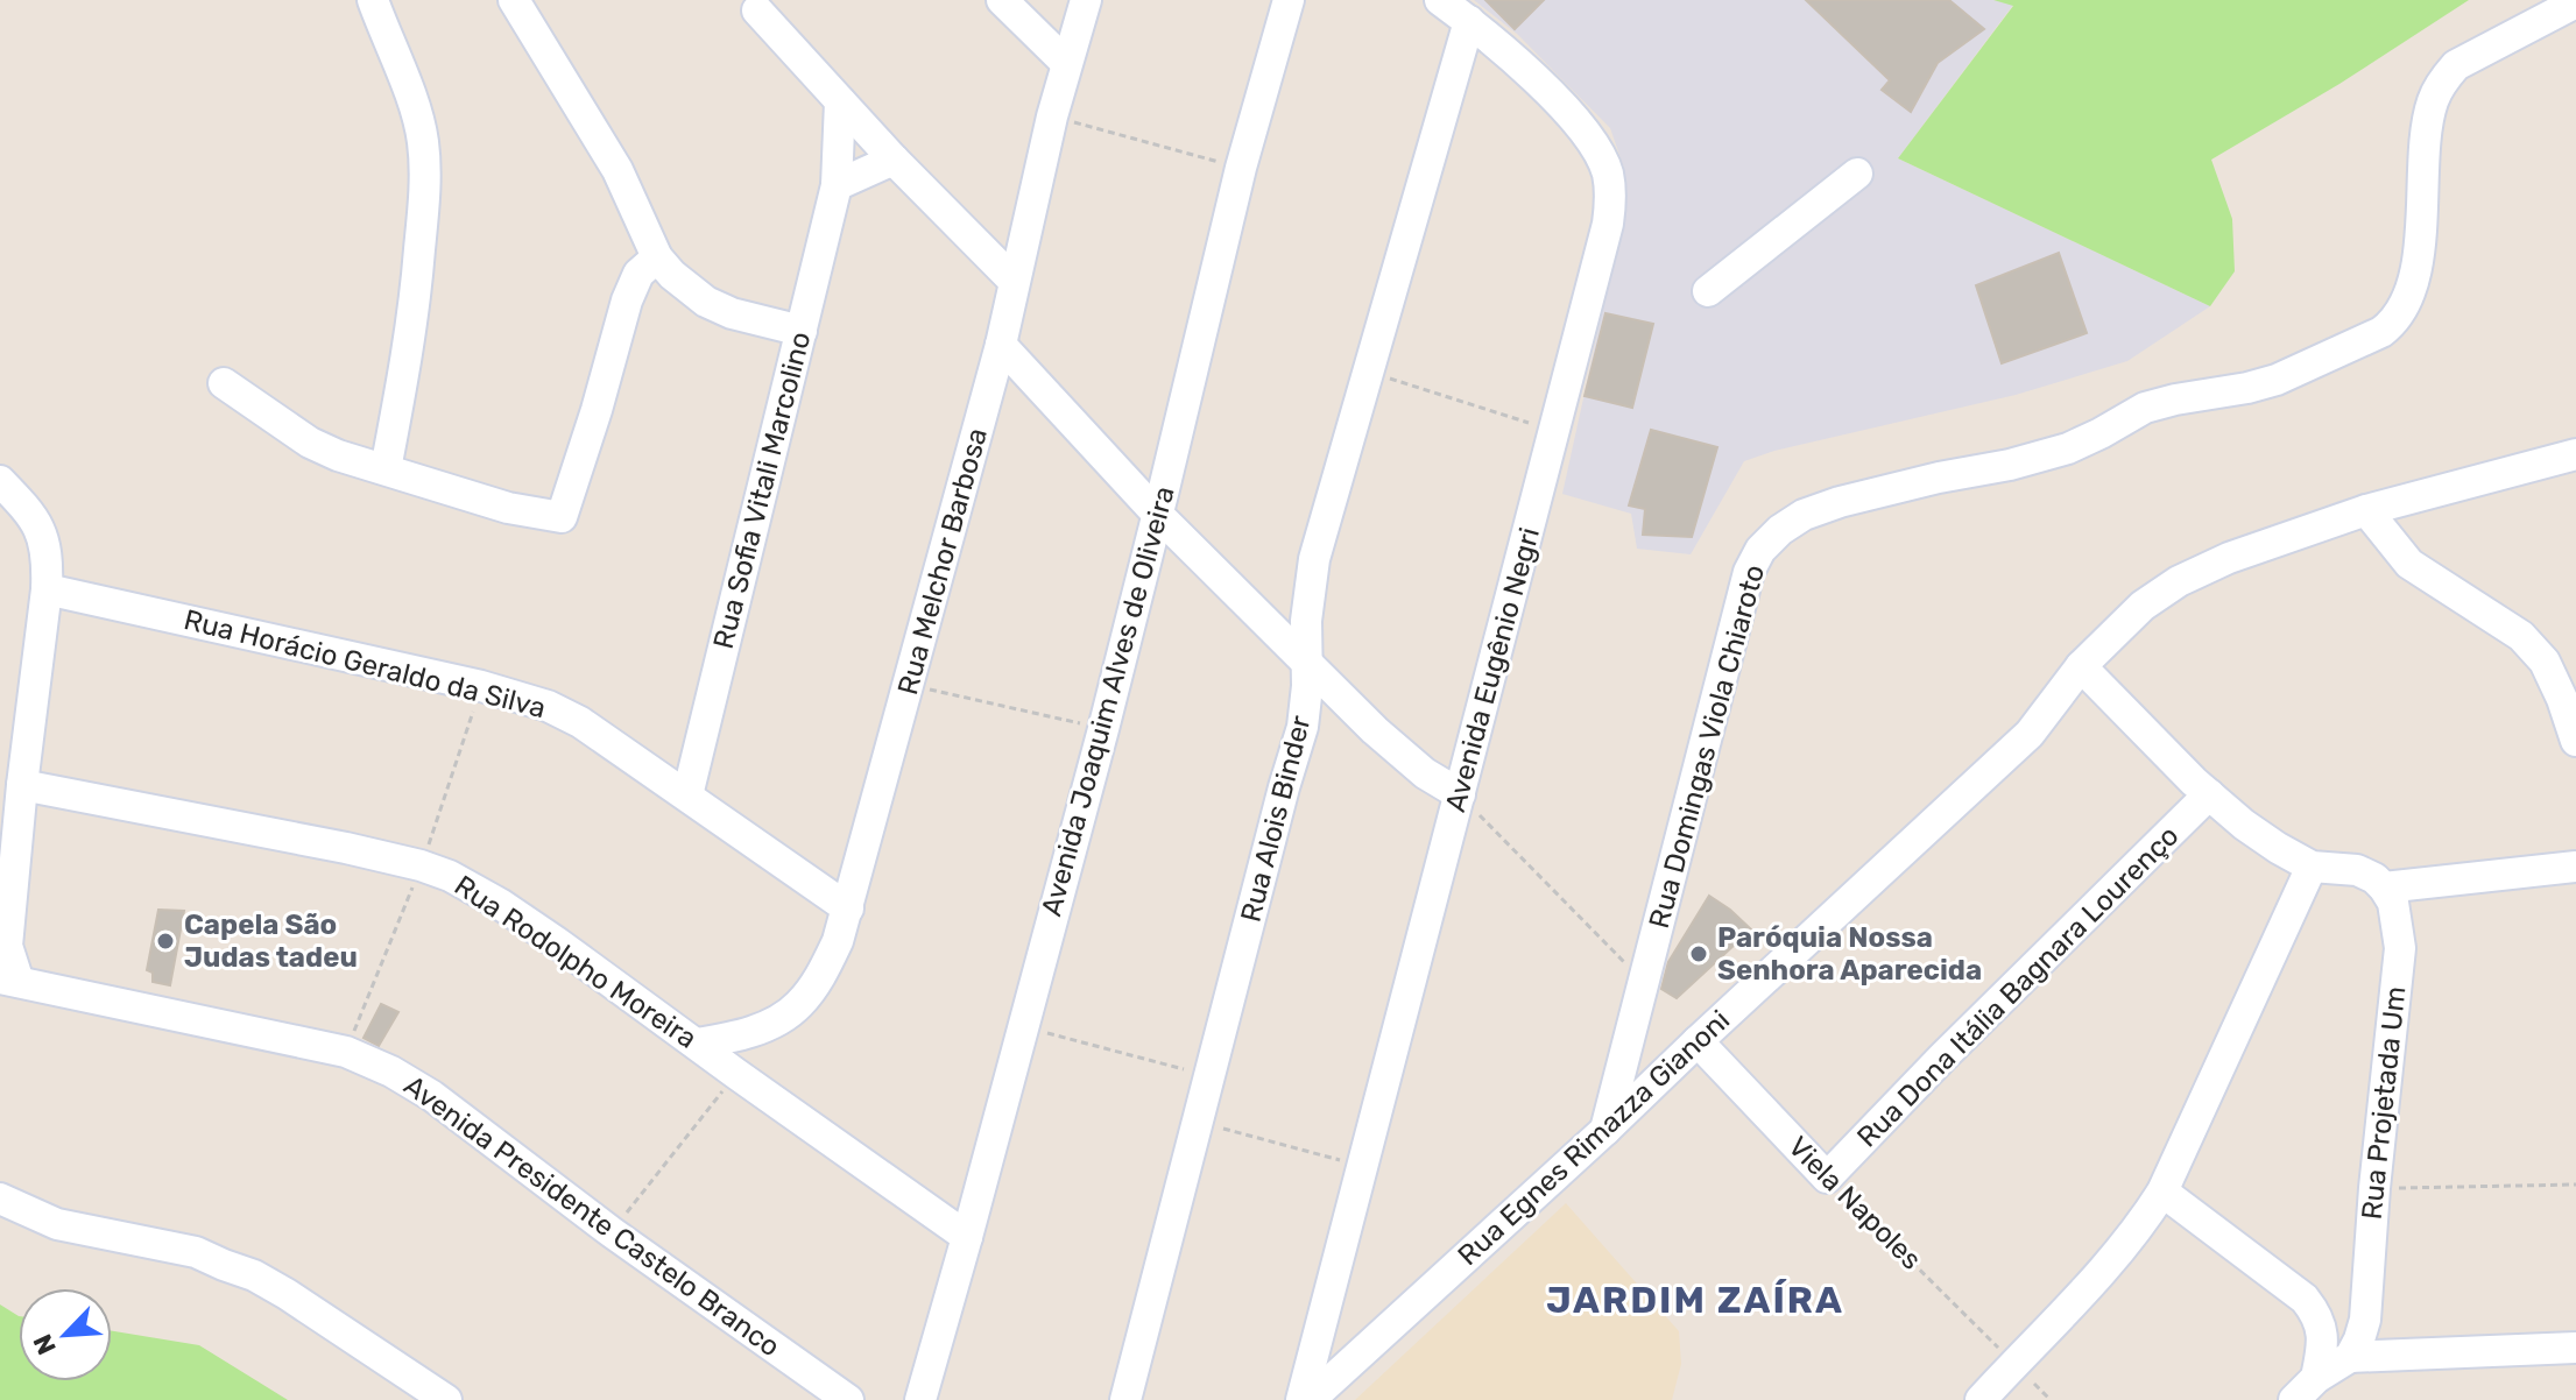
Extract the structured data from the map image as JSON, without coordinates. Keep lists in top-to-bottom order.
{
  "streets": {
    "street": [
      "Rua Sofia Vitali Marcolino",
      "Rua Melchor Barbosa",
      "Rua Horácio Geraldo da Silva",
      "Avenida Eugênio Negri",
      "Avenida Joaquim Alves de Oliveira",
      "Rua Domingas Viola Chiaroto",
      "Rua Alois Binder",
      "Rua Rodolpho Moreira",
      "Rua Dona Itália Bagnara Lourenço",
      "Rua Projetada Um",
      "Rua Egnes Rimazza Gianoni",
      "Viela Napoles",
      "Avenida Presidente Castelo Branco"
    ]
  },
  "crossings": [
    ["Rua Sofia Vitali Marcolino", "Rua Horácio Geraldo da Silva"],
    ["Rua Melchor Barbosa", "Rua Horácio Geraldo da Silva"],
    ["Rua Melchor Barbosa", "Rua Rodolpho Moreira"],
    ["Avenida Eugênio Negri", "Rua Alois Binder"],
    ["Avenida Joaquim Alves de Oliveira", "Rua Rodolpho Moreira"],
    ["Rua Domingas Viola Chiaroto", "Rua Egnes Rimazza Gianoni"],
    ["Rua Dona Itália Bagnara Lourenço", "Viela Napoles"],
    ["Rua Egnes Rimazza Gianoni", "Viela Napoles"]
  ],
  "districts": ["JARDIM ZAÍRA"],
  "places": ["Capela São Judas tadeu", "Paróquia Nossa Senhora Aparecida"],
  "north": "bottom left"
}
